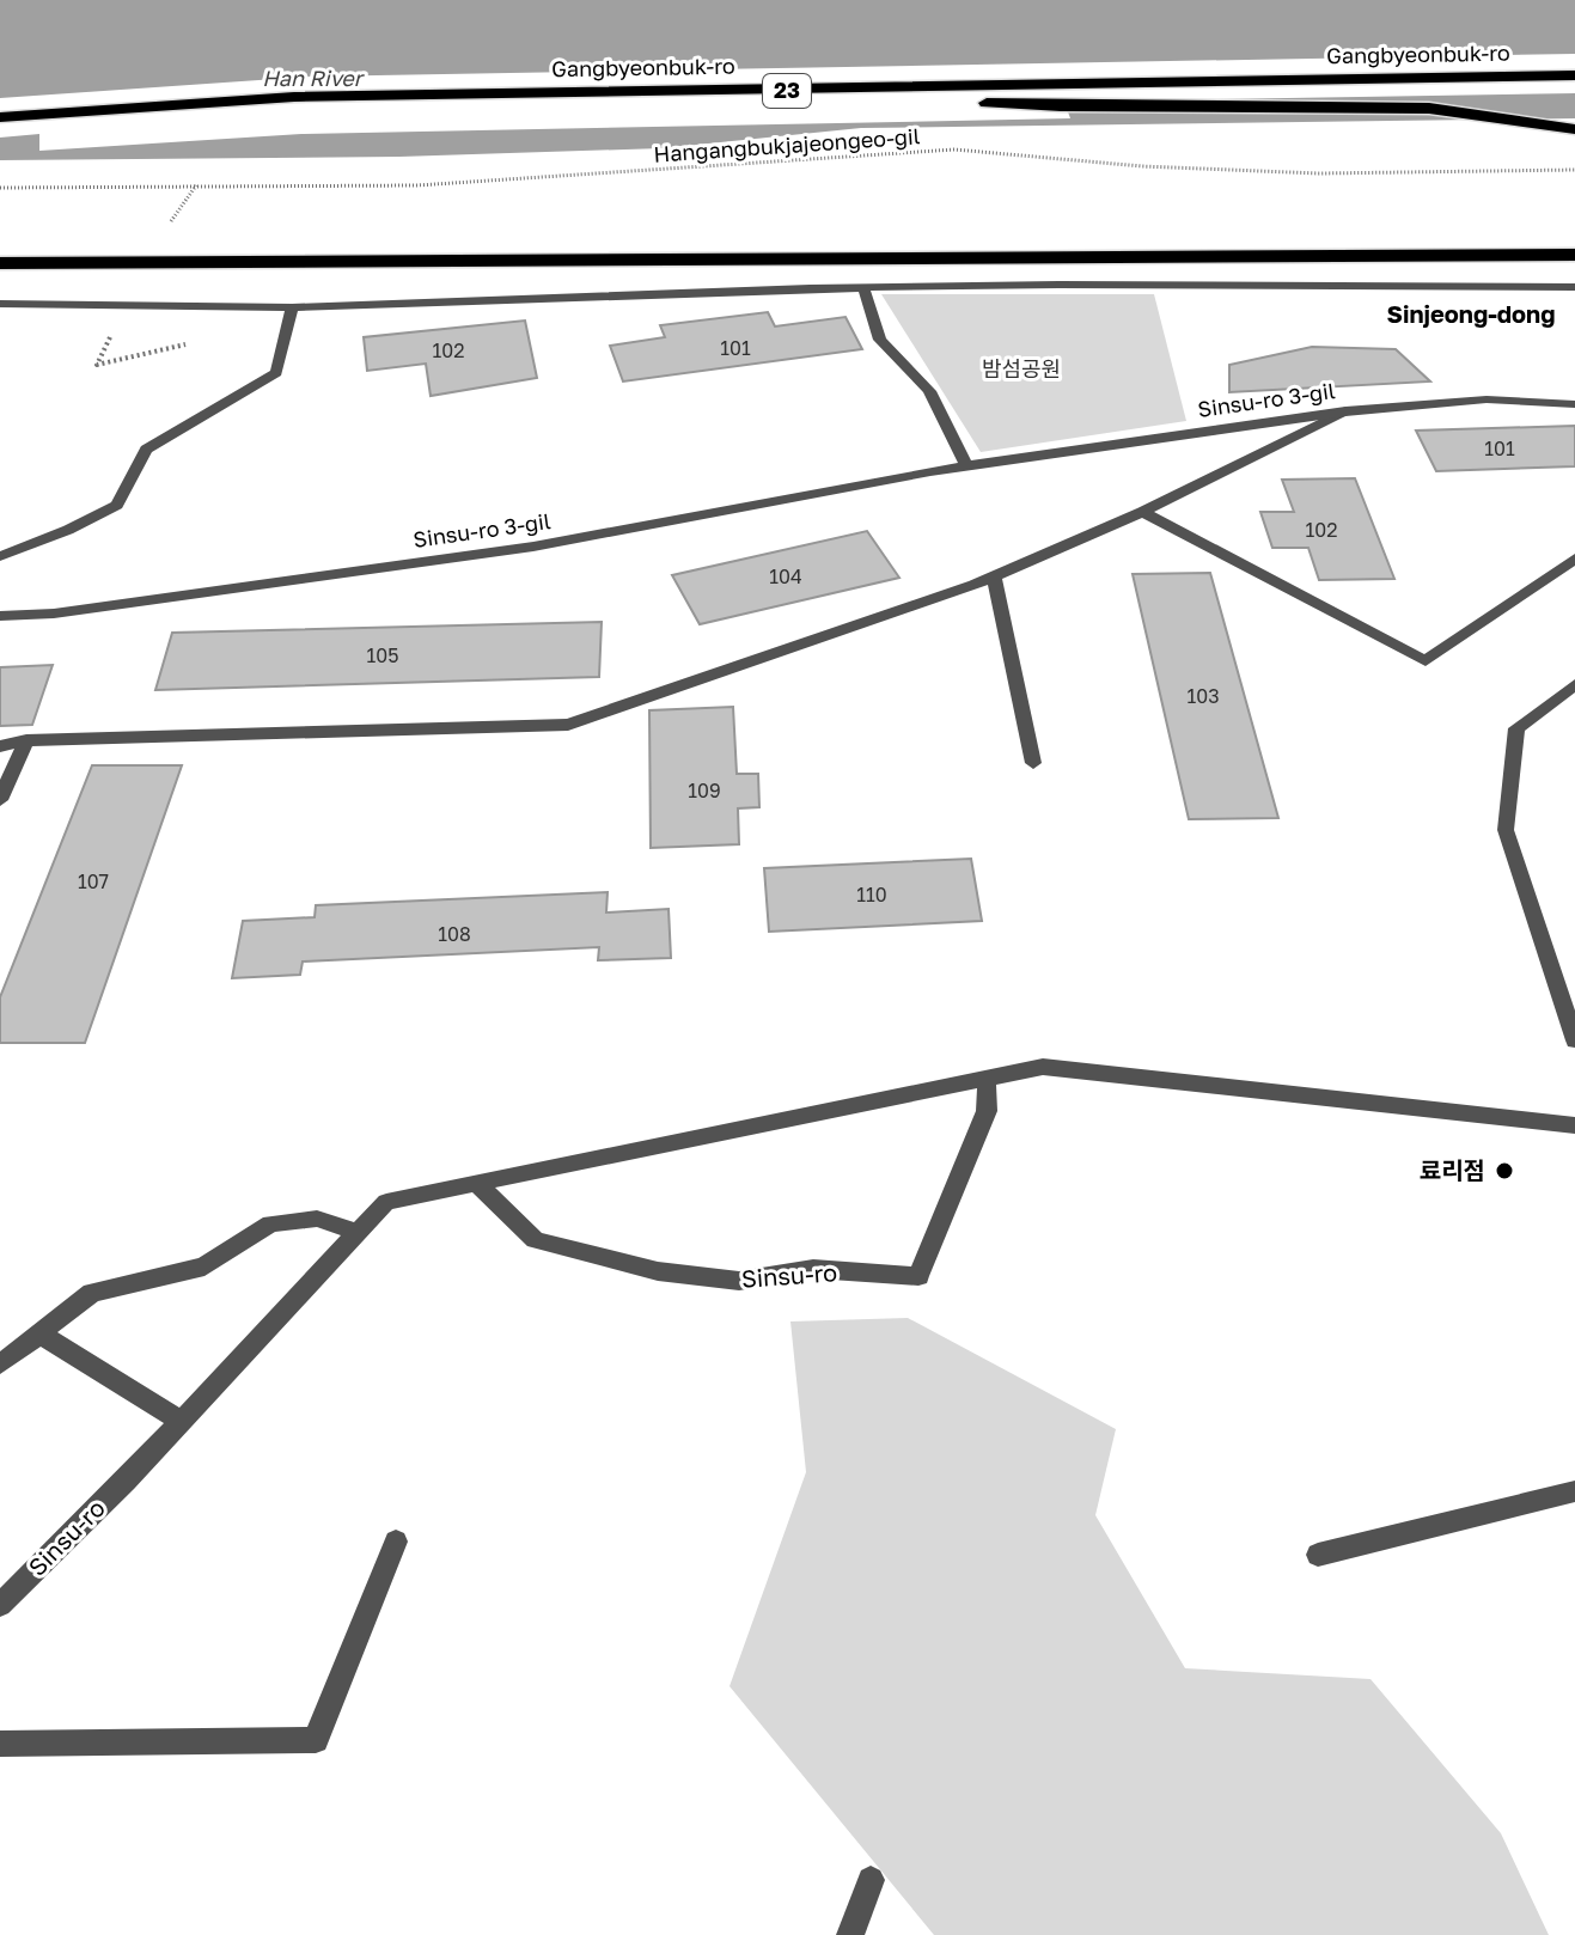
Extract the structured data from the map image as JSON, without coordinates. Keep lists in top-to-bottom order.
{
  "streets": {
    "highway": ["Gangbyeonbuk-ro", "23"],
    "street": ["Sinsu-ro 3-gil", "Sinsu-ro"],
    "path": ["Hangangbukjajeongeo-gil"]
  },
  "districts": ["Sinjeong-dong"],
  "water": ["Han River"],
  "parks": ["밤섬공원"],
  "places": ["료리점"],
  "house_numbers": [
    "101",
    "102",
    "101",
    "102",
    "104",
    "105",
    "103",
    "109",
    "107",
    "110",
    "108"
  ]
}
